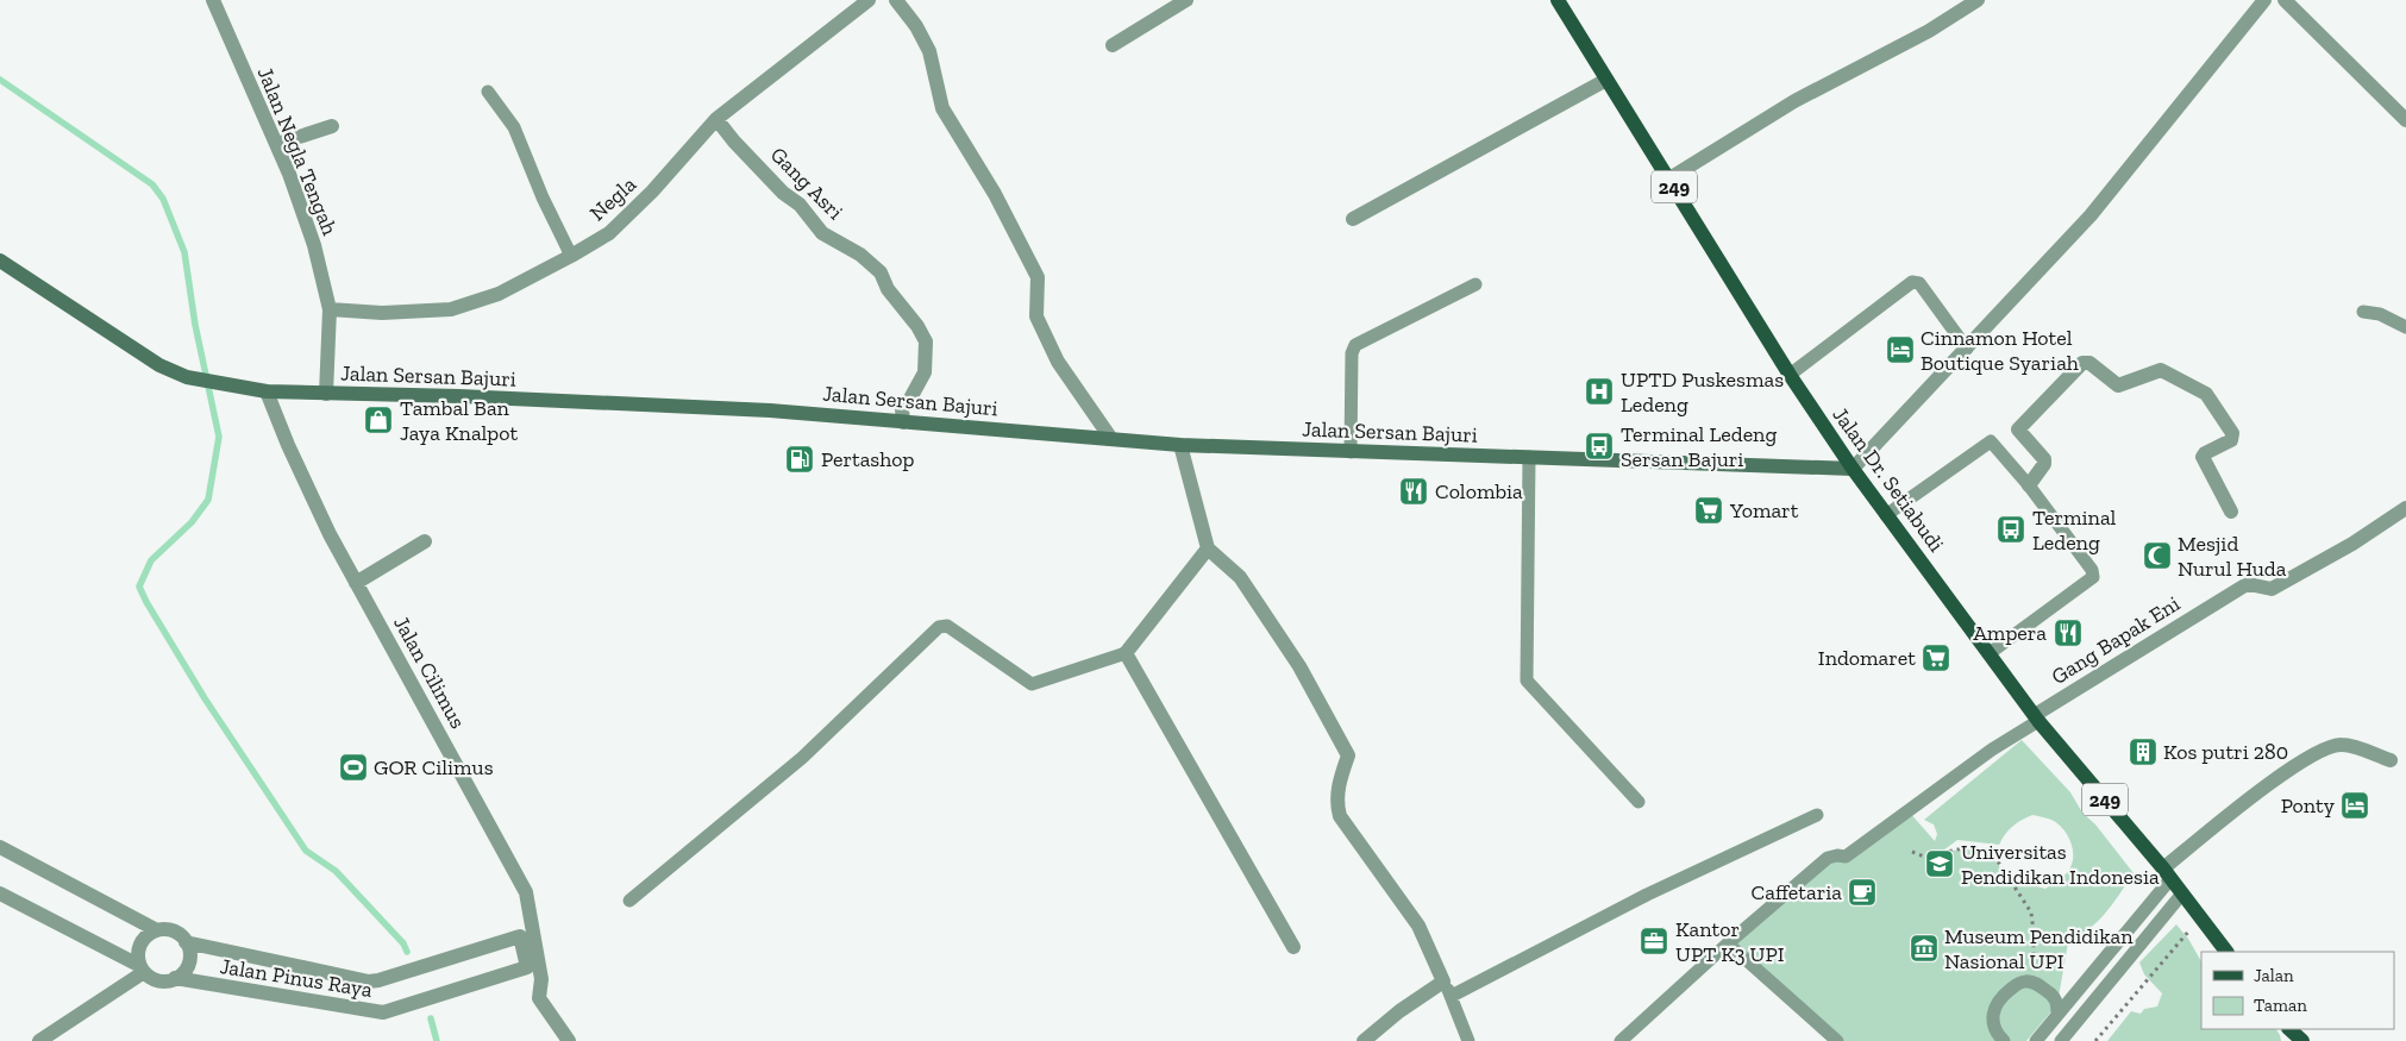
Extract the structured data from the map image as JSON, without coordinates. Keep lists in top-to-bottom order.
{
  "streets": {
    "main road": ["249", "Jalan Sersan Bajuri", "Jalan Dr. Setiabudi"],
    "street": [
      "Jalan Negla Tengah",
      "Gang Asri",
      "Negla",
      "Gang Bapak Eni",
      "Jalan Cilimus",
      "Jalan Pinus Raya"
    ]
  },
  "crossings": [
    ["Jalan Negla Tengah", "Negla"],
    ["Jalan Negla Tengah", "Jalan Sersan Bajuri"],
    ["Gang Asri", "Negla"],
    ["Gang Asri", "Jalan Sersan Bajuri"],
    ["Jalan Sersan Bajuri", "Jalan Dr. Setiabudi"],
    ["Jalan Sersan Bajuri", "Jalan Cilimus"],
    ["Jalan Dr. Setiabudi", "Gang Bapak Eni"]
  ],
  "places": {
    "hotel": ["Cinnamon Hotel Boutique Syariah", "Ponty"],
    "hospital": ["UPTD Puskesmas Ledeng"],
    "shop": ["Tambal Ban Jaya Knalpot"],
    "bus stop": ["Terminal Ledeng Sersan Bajuri", "Terminal Ledeng"],
    "fuel station": ["Pertashop"],
    "restaurant": ["Colombia", "Ampera"],
    "supermarket": ["Yomart", "Indomaret"],
    "mosque": ["Mesjid Nurul Huda"],
    "building": ["Kos putri 280"],
    "sports": ["GOR Cilimus"],
    "school or university": ["Universitas Pendidikan Indonesia"],
    "cafe": ["Caffetaria"],
    "office": ["Kantor UPT K3 UPI"],
    "museum": ["Museum Pendidikan Nasional UPI"]
  },
  "legend": ["Jalan", "Taman"]
}
